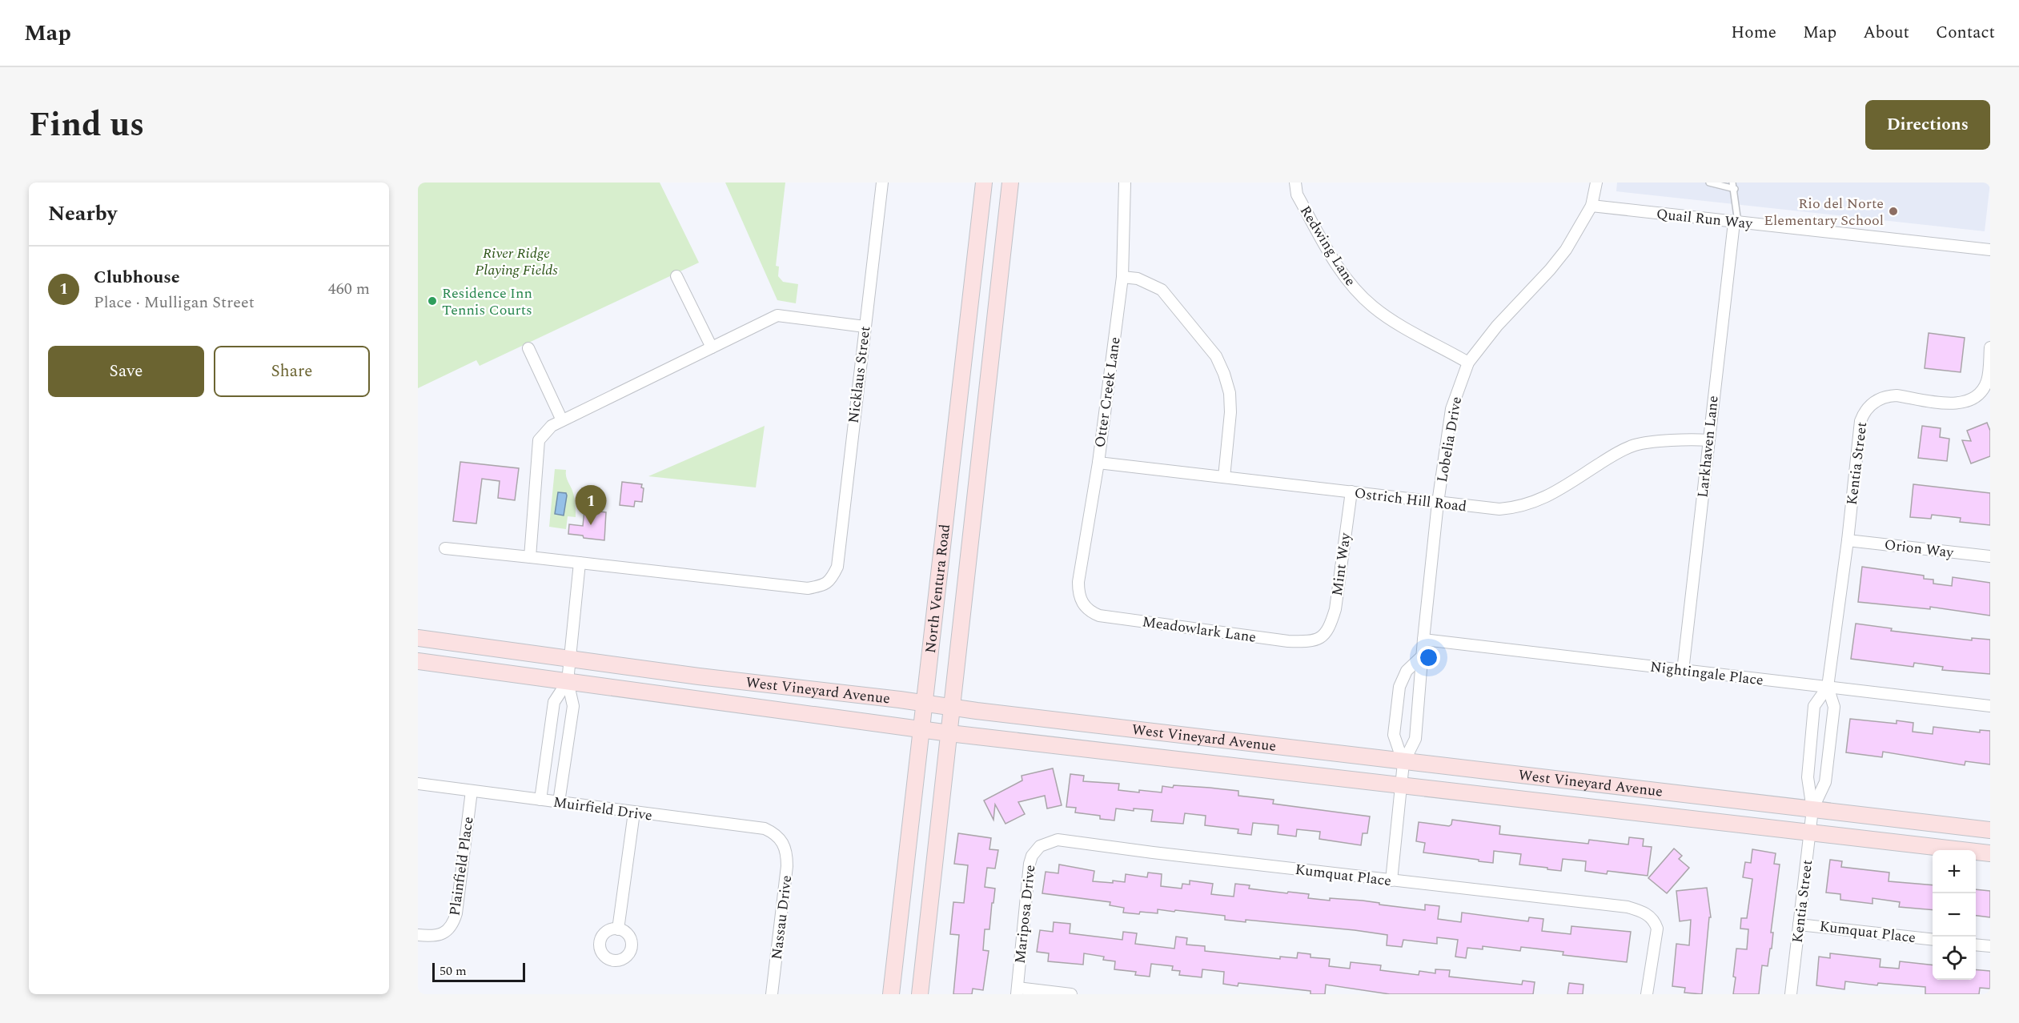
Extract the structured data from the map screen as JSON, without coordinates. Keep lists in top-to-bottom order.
{
  "streets": {
    "main road": ["North Ventura Road", "West Vineyard Avenue"],
    "street": [
      "Quail Run Way",
      "Redwing Lane",
      "Nicklaus Street",
      "Otter Creek Lane",
      "Lobelia Drive",
      "Larkhaven Lane",
      "Kentia Street",
      "Ostrich Hill Road",
      "Orion Way",
      "Mint Way",
      "Meadowlark Lane",
      "Nightingale Place",
      "Muirfield Drive",
      "Plainfield Place",
      "Kumquat Place",
      "Mariposa Drive",
      "Nassau Drive"
    ]
  },
  "crossings": [
    ["Quail Run Way", "Lobelia Drive"],
    ["Quail Run Way", "Larkhaven Lane"],
    ["Redwing Lane", "Lobelia Drive"],
    ["Otter Creek Lane", "Ostrich Hill Road"],
    ["Otter Creek Lane", "Meadowlark Lane"],
    ["Lobelia Drive", "Ostrich Hill Road"],
    ["Lobelia Drive", "Nightingale Place"],
    ["Lobelia Drive", "West Vineyard Avenue"],
    ["Lobelia Drive", "Kumquat Place"],
    ["Larkhaven Lane", "Ostrich Hill Road"],
    ["Larkhaven Lane", "Nightingale Place"],
    ["Kentia Street", "Orion Way"],
    ["Kentia Street", "Nightingale Place"],
    ["Kentia Street", "West Vineyard Avenue"],
    ["Kentia Street", "Kumquat Place"],
    ["Ostrich Hill Road", "Mint Way"],
    ["Mint Way", "Meadowlark Lane"],
    ["North Ventura Road", "West Vineyard Avenue"],
    ["Muirfield Drive", "Plainfield Place"],
    ["Muirfield Drive", "Nassau Drive"],
    ["Kumquat Place", "Mariposa Drive"]
  ],
  "parks": ["River Ridge Playing Fields"],
  "places": ["Rio del Norte Elementary School", "Residence Inn Tennis Courts"],
  "scale_bar": "50 m",
  "page": {
    "header": "Map",
    "nav": [
      "Home",
      "Map",
      "About",
      "Contact"
    ],
    "title": "Find us",
    "buttons": [
      "Directions",
      ["Save", "Share"]
    ],
    "heading": "Nearby",
    "list": [
      {
        "mark": "1",
        "name": "Clubhouse",
        "note": "Place · Mulligan Street",
        "value": "460 m"
      }
    ],
    "pins": "1",
    "map_buttons": ["+", "−"],
    "scale": "50 m"
  }
}
